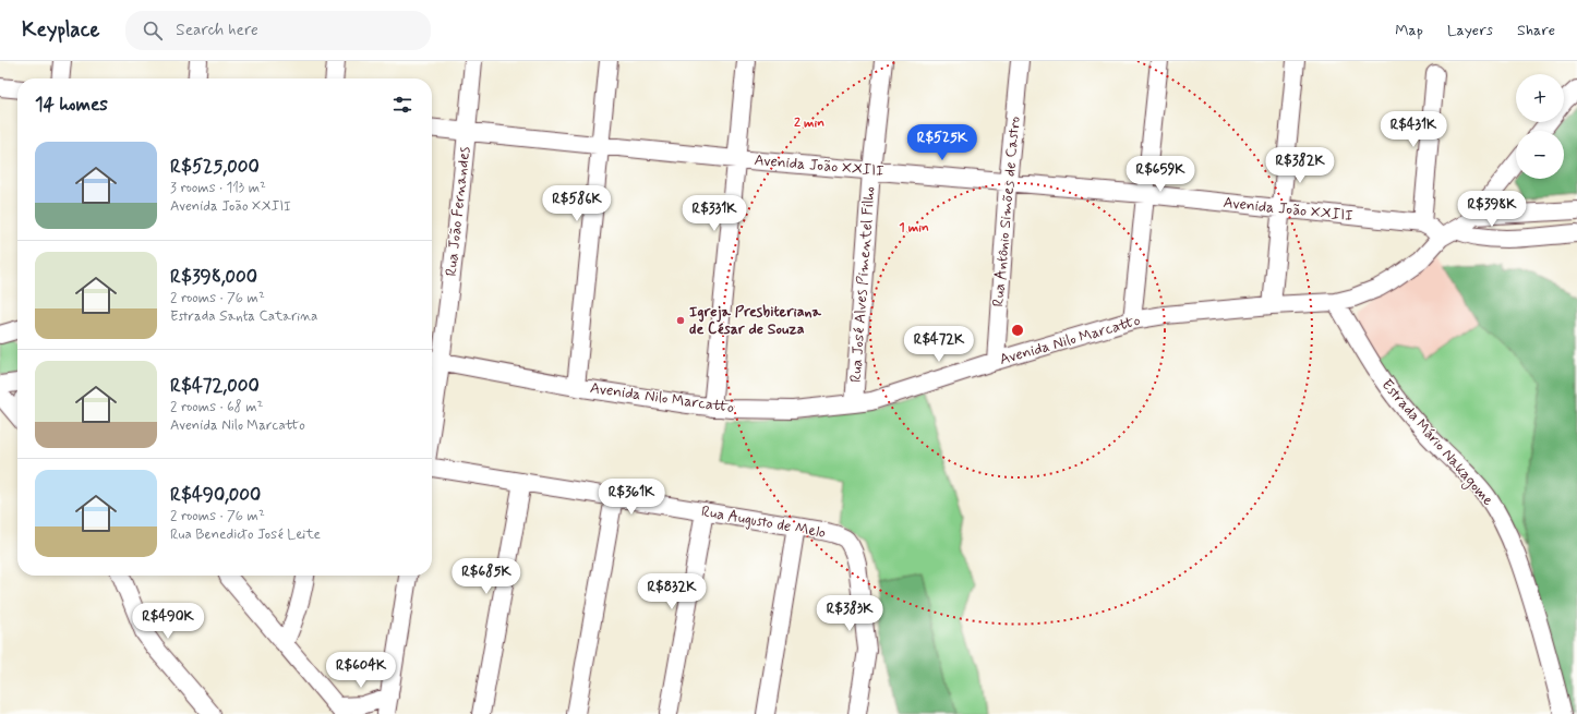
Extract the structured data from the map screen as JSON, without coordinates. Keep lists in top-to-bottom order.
{
  "streets": {
    "street": [
      "Avenida João XXIII",
      "Rua João Fernandes",
      "Rua Antônio Simões de Castro",
      "Rua José Alves Pimentel Filho",
      "Avenida Nilo Marcatto",
      "Estrada Mário Nakagome",
      "Rua Augusto de Melo"
    ]
  },
  "crossings": [
    ["Avenida João XXIII", "Rua João Fernandes"],
    ["Avenida João XXIII", "Rua Antônio Simões de Castro"],
    ["Avenida João XXIII", "Rua José Alves Pimentel Filho"],
    ["Rua João Fernandes", "Avenida Nilo Marcatto"],
    ["Rua Antônio Simões de Castro", "Avenida Nilo Marcatto"],
    ["Rua José Alves Pimentel Filho", "Avenida Nilo Marcatto"],
    ["Avenida Nilo Marcatto", "Estrada Mário Nakagome"]
  ],
  "places": ["Igreja Presbiteriana de César de Souza"],
  "page": {
    "header": "Keyplace",
    "search": "Search here",
    "nav": ["Map", "Layers", "Share"],
    "map_buttons": ["+", "−"],
    "heading": "14 homes",
    "price": [
      "R$431K",
      "R$525K",
      "R$382K",
      "R$659K",
      "R$586K",
      "R$398K",
      "R$331K",
      "R$472K",
      "R$361K",
      "R$685K",
      "R$832K",
      "R$383K",
      "R$490K",
      "R$604K"
    ],
    "list": [
      {
        "name": "R$525,000",
        "note": "3 rooms · 113 m² · Avenida João XXIII"
      },
      {
        "name": "R$398,000",
        "note": "2 rooms · 76 m² · Estrada Santa Catarina"
      },
      {
        "name": "R$472,000",
        "note": "2 rooms · 68 m² · Avenida Nilo Marcatto"
      },
      {
        "name": "R$490,000",
        "note": "2 rooms · 76 m² · Rua Benedicto José Leite"
      }
    ]
  },
  "rings": ["2 min", "1 min"]
}
